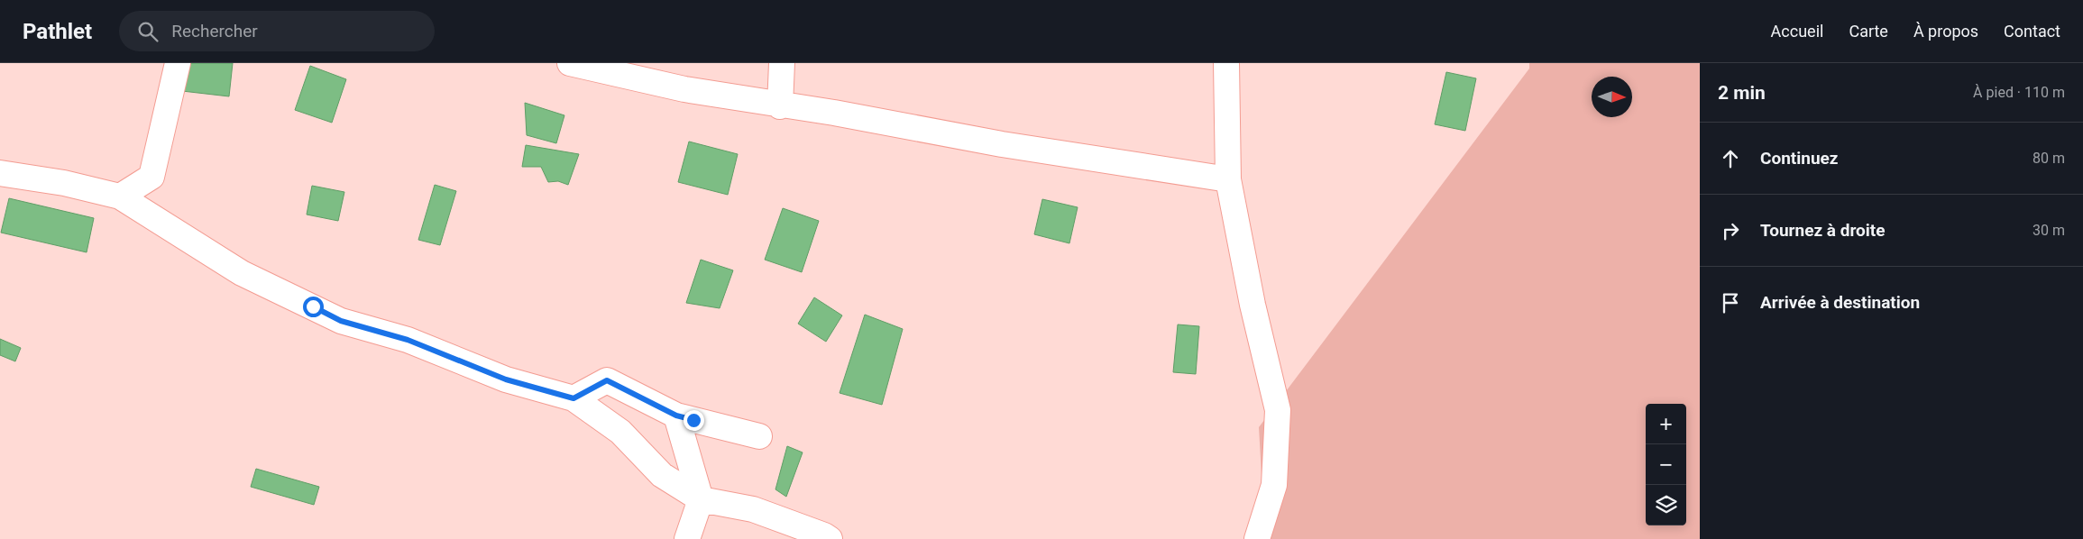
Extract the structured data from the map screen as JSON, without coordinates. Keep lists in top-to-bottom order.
{
  "north": "right",
  "page": {
    "header": "Pathlet",
    "search": "Rechercher",
    "nav": [
      "Accueil",
      "Carte",
      "À propos",
      "Contact"
    ],
    "heading": ["2 min", "À pied · 110 m"],
    "list": [
      ["Continuez", "80 m"],
      ["Tournez à droite", "30 m"],
      "Arrivée à destination"
    ],
    "map_buttons": ["+", "−"]
  }
}
